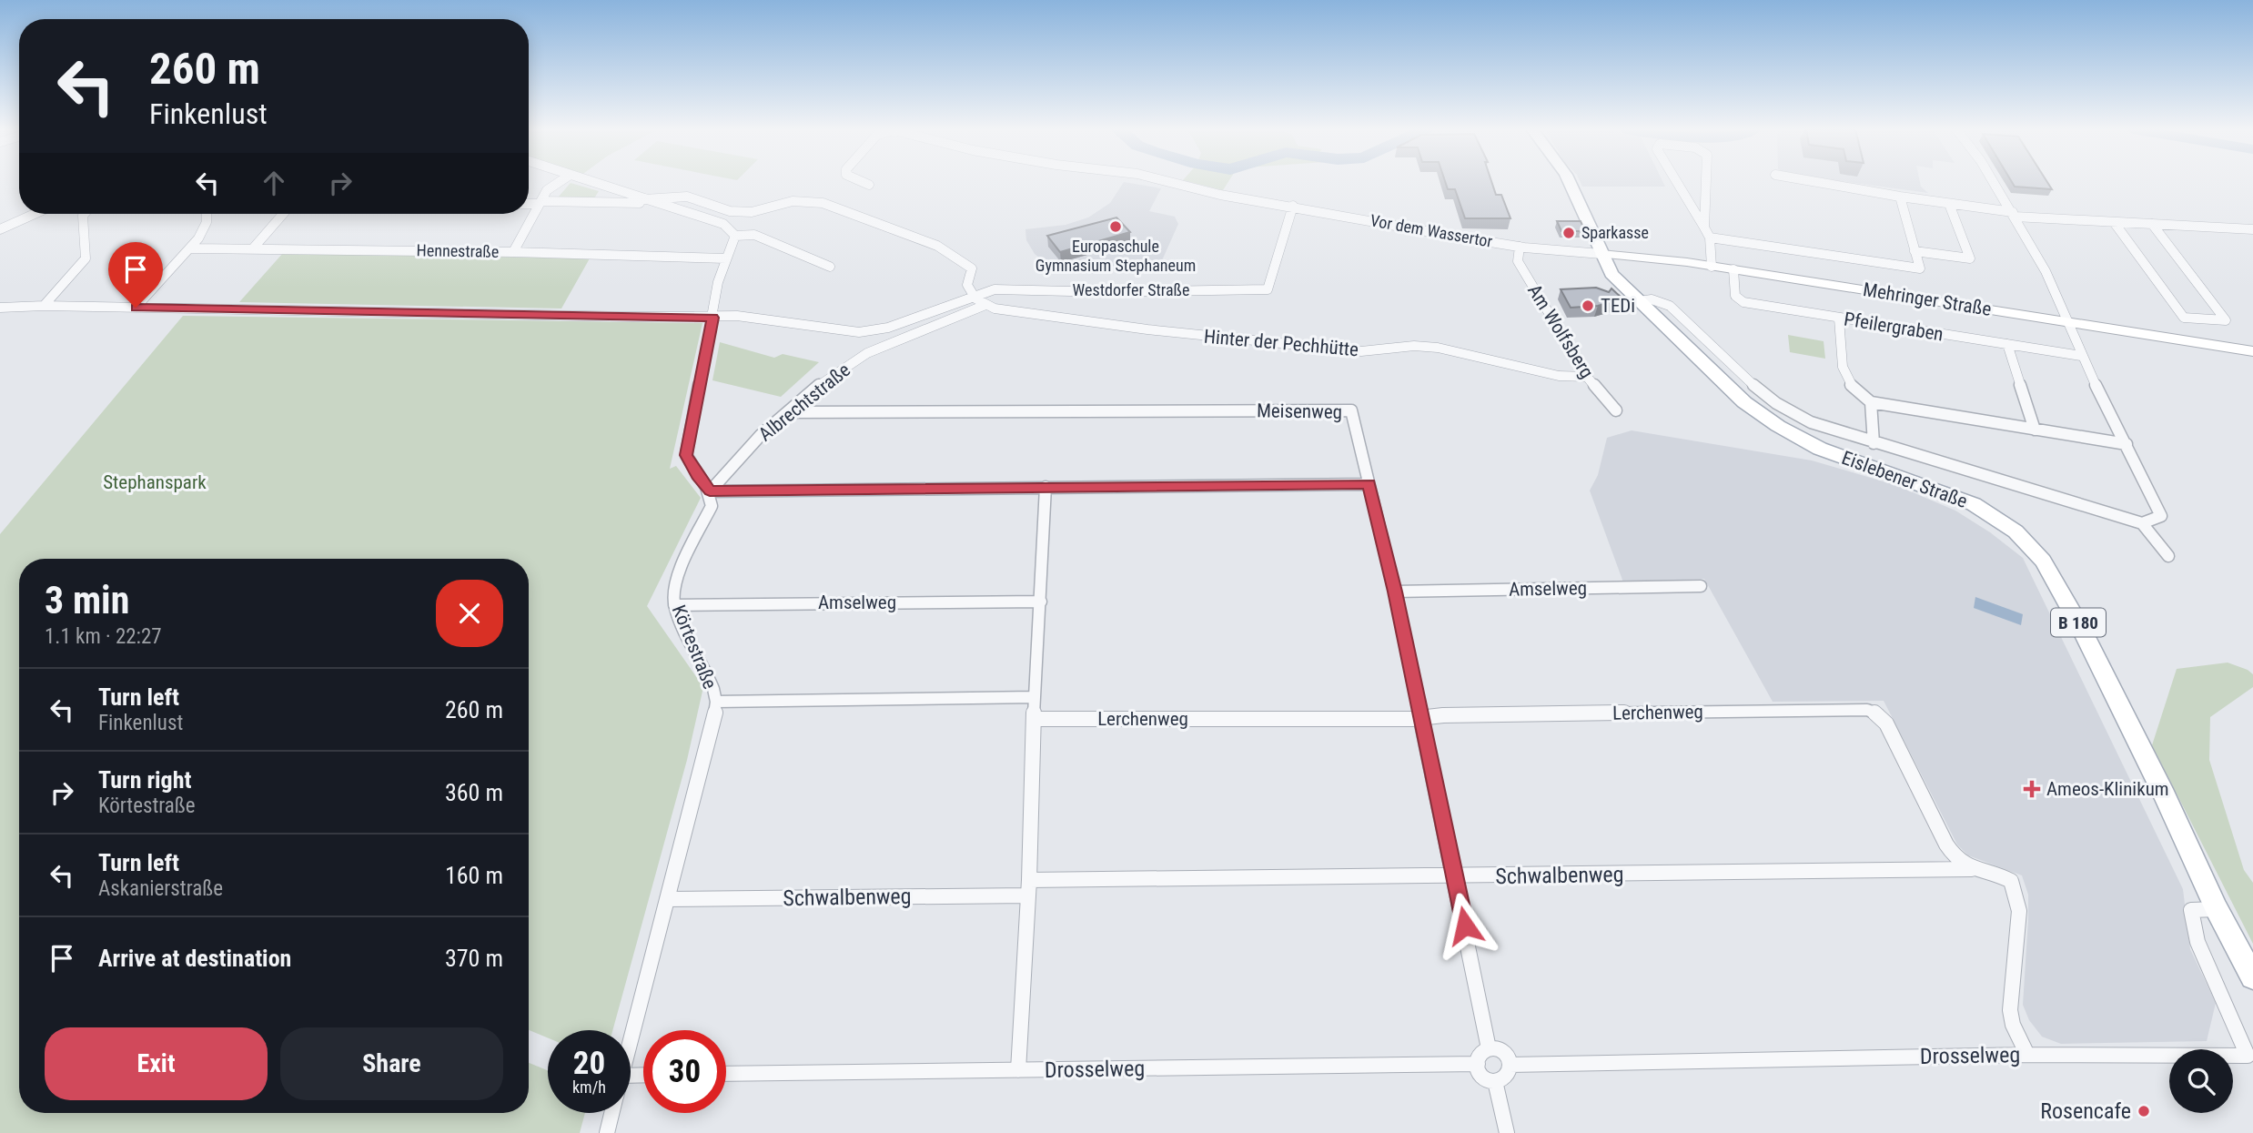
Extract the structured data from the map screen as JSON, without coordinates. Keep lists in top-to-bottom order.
{
  "streets": {
    "main road": ["Mehringer Straße", "Eislebener Straße", "B 180"],
    "street": [
      "Vor dem Wassertor",
      "Hennestraße",
      "Westdorfer Straße",
      "Pfeilergraben",
      "Am Wolfsberg",
      "Hinter der Pechhütte",
      "Albrechtstraße",
      "Meisenweg",
      "Amselweg",
      "Körtestraße",
      "Lerchenweg",
      "Schwalbenweg",
      "Drosselweg"
    ]
  },
  "crossings": [
    ["Vor dem Wassertor", "Westdorfer Straße"],
    ["Vor dem Wassertor", "Mehringer Straße"],
    ["Vor dem Wassertor", "Am Wolfsberg"],
    ["Vor dem Wassertor", "Eislebener Straße"],
    ["Westdorfer Straße", "Hinter der Pechhütte"],
    ["Mehringer Straße", "Pfeilergraben"],
    ["Mehringer Straße", "Eislebener Straße"],
    ["Am Wolfsberg", "Hinter der Pechhütte"],
    ["Hinter der Pechhütte", "Albrechtstraße"],
    ["Albrechtstraße", "Meisenweg"],
    ["Albrechtstraße", "Körtestraße"],
    ["Meisenweg", "Amselweg"],
    ["Meisenweg", "Lerchenweg"],
    ["Meisenweg", "Schwalbenweg"],
    ["Meisenweg", "Drosselweg"],
    ["Eislebener Straße", "Drosselweg"],
    ["Amselweg", "Körtestraße"],
    ["Körtestraße", "Schwalbenweg"],
    ["Lerchenweg", "Schwalbenweg"],
    ["Lerchenweg", "Drosselweg"]
  ],
  "parks": ["Stephanspark"],
  "places": {
    "other": [
      "Europaschule Gymnasium Stephaneum",
      "Sparkasse",
      "TEDi",
      "Rosencafe"
    ],
    "health": ["Ameos-Klinikum"]
  },
  "page": {
    "turn": ["260 m", "Finkenlust"],
    "heading": ["3 min", "1.1 km · 22:27"],
    "list": [
      {
        "name": "Turn left",
        "note": "Finkenlust",
        "value": "260 m"
      },
      {
        "name": "Turn right",
        "note": "Körtestraße",
        "value": "360 m"
      },
      {
        "name": "Turn left",
        "note": "Askanierstraße",
        "value": "160 m"
      },
      {
        "name": "Arrive at destination",
        "value": "370 m"
      }
    ],
    "buttons": ["Exit", "Share"],
    "speed": "20 km/h",
    "limit": "30"
  }
}
